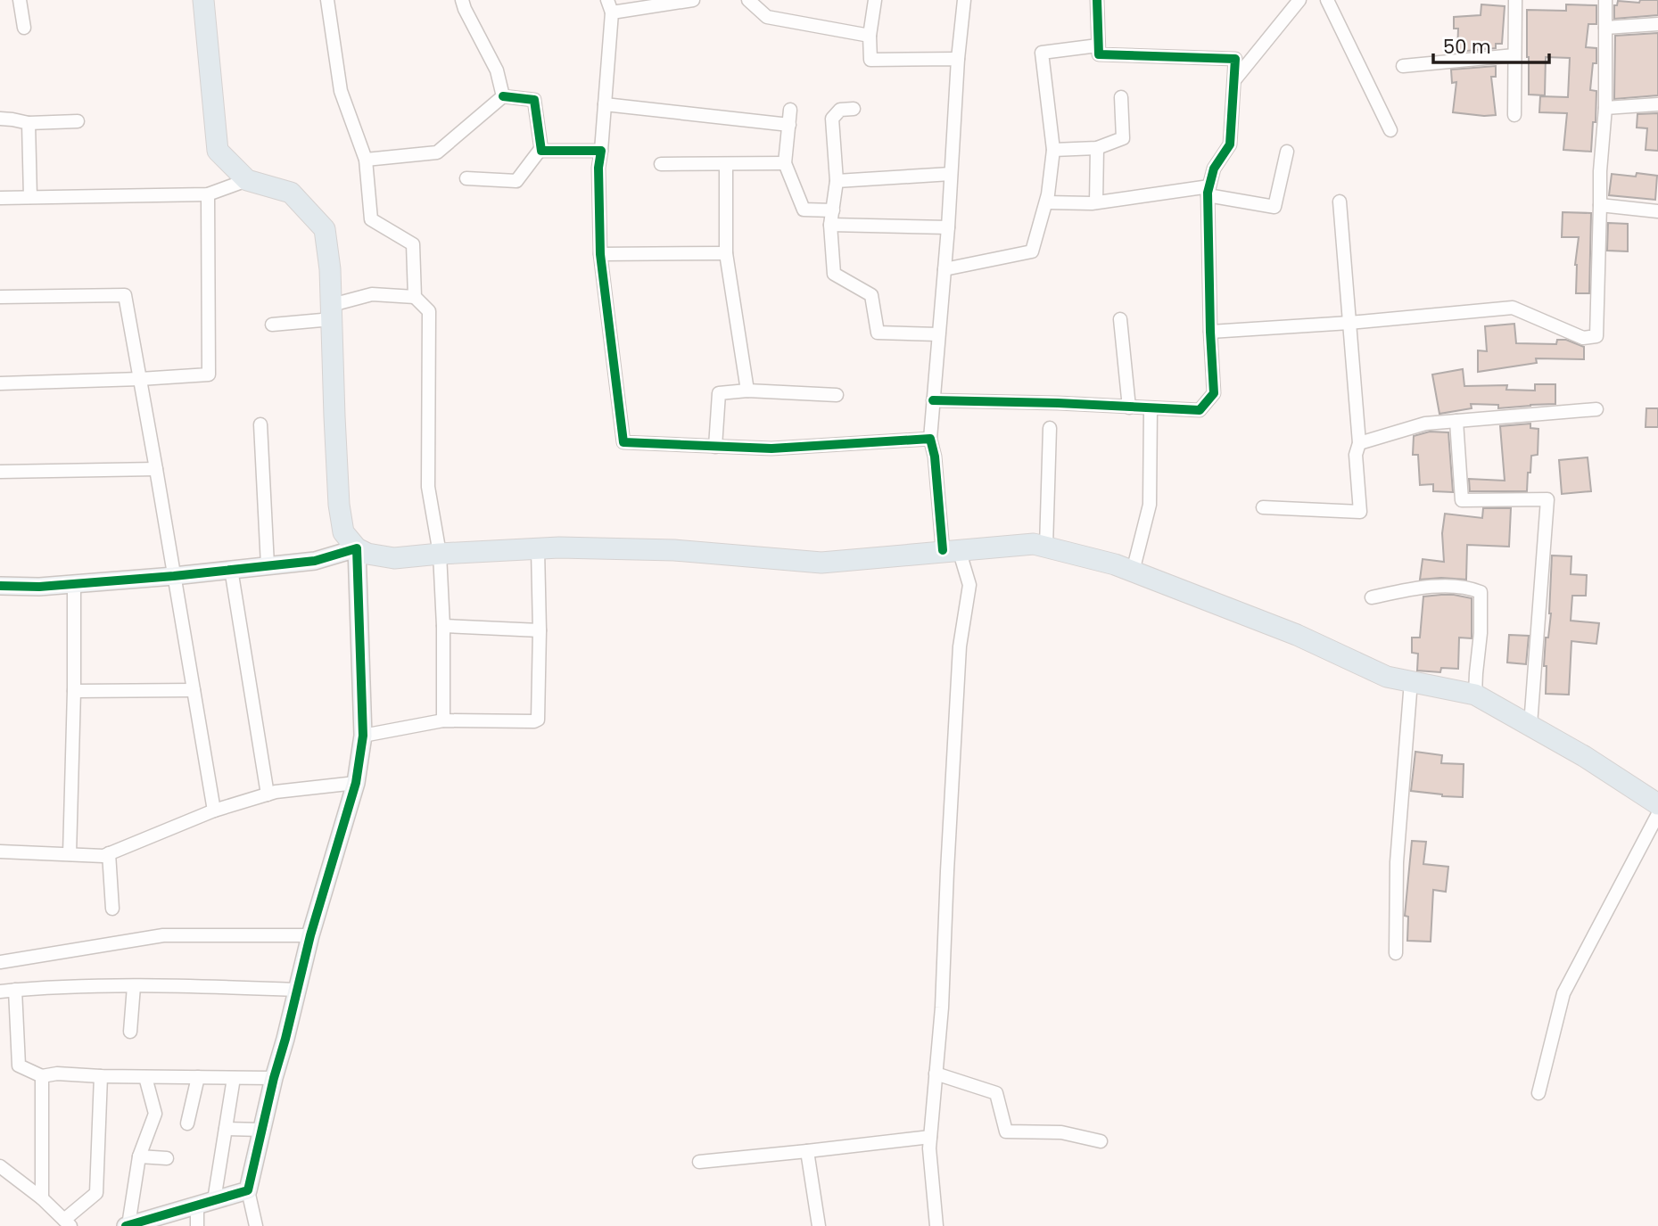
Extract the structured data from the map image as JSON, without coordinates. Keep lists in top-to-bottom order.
{
  "scale_bar": "50 m"
}
